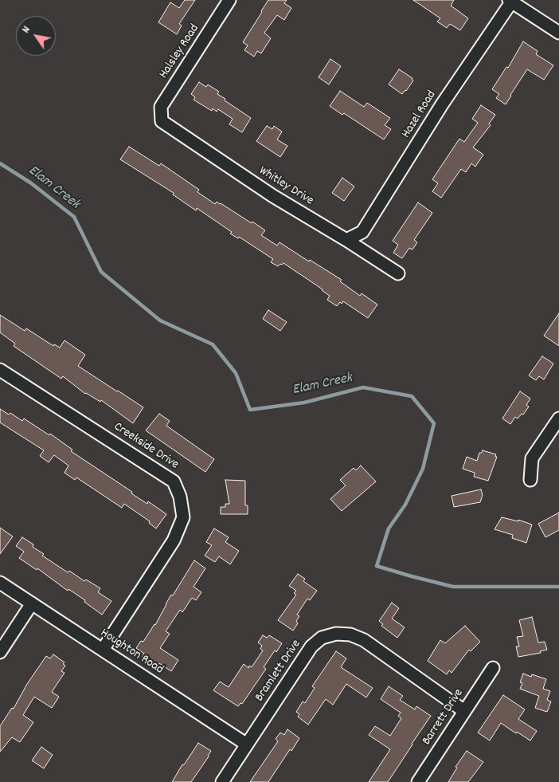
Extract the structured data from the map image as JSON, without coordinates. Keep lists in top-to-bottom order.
{
  "streets": {
    "street": [
      "Halsley Road",
      "Hazel Road",
      "Whitley Drive",
      "Creekside Drive",
      "Houghton Road",
      "Bramlett Drive",
      "Barrett Drive"
    ]
  },
  "crossings": [
    ["Halsley Road", "Whitley Drive"],
    ["Hazel Road", "Whitley Drive"],
    ["Creekside Drive", "Houghton Road"],
    ["Houghton Road", "Bramlett Drive"],
    ["Bramlett Drive", "Barrett Drive"]
  ],
  "water": ["Elam Creek"],
  "north": "top left"
}
